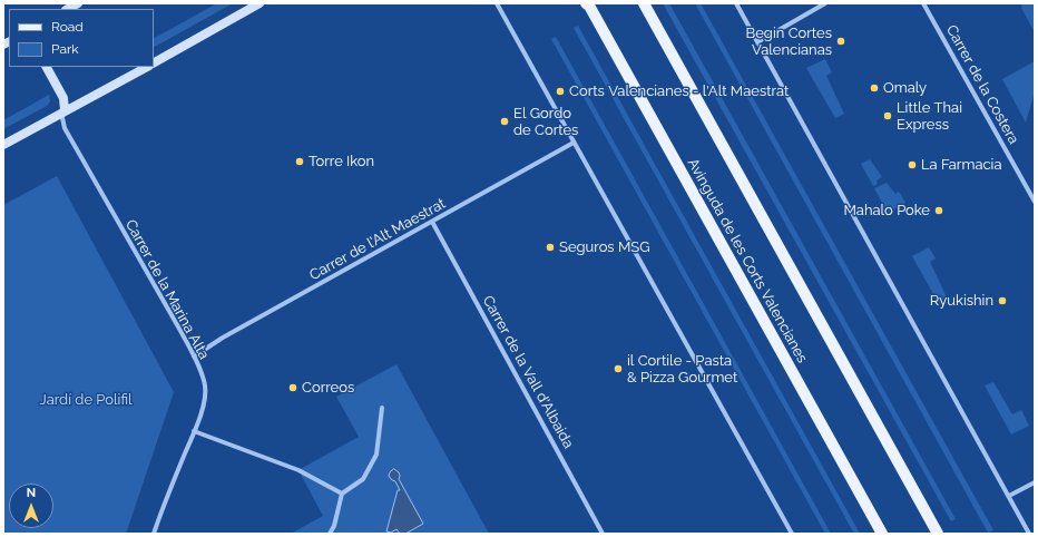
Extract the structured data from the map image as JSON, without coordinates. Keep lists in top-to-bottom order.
{
  "streets": {
    "main road": ["Avinguda de les Corts Valencianes"],
    "street": [
      "Carrer de la Costera",
      "Carrer de l'Alt Maestrat",
      "Carrer de la Marina Alta",
      "Carrer de la Vall d'Albaida"
    ]
  },
  "crossings": [
    ["Carrer de l'Alt Maestrat", "Carrer de la Marina Alta"],
    ["Carrer de l'Alt Maestrat", "Carrer de la Vall d'Albaida"]
  ],
  "parks": ["Jardí de Polifil"],
  "places": [
    "Begin Cortes Valencianas",
    "Omaly",
    "Corts Valencianes - l'Alt Maestrat",
    "Little Thai Express",
    "El Gordo de Cortes",
    "Torre Ikon",
    "La Farmacia",
    "Mahalo Poke",
    "Seguros MSG",
    "Ryukishin",
    "il Cortile - Pasta & Pizza Gourmet",
    "Correos"
  ],
  "legend": ["Road", "Park"],
  "north": "top"
}
